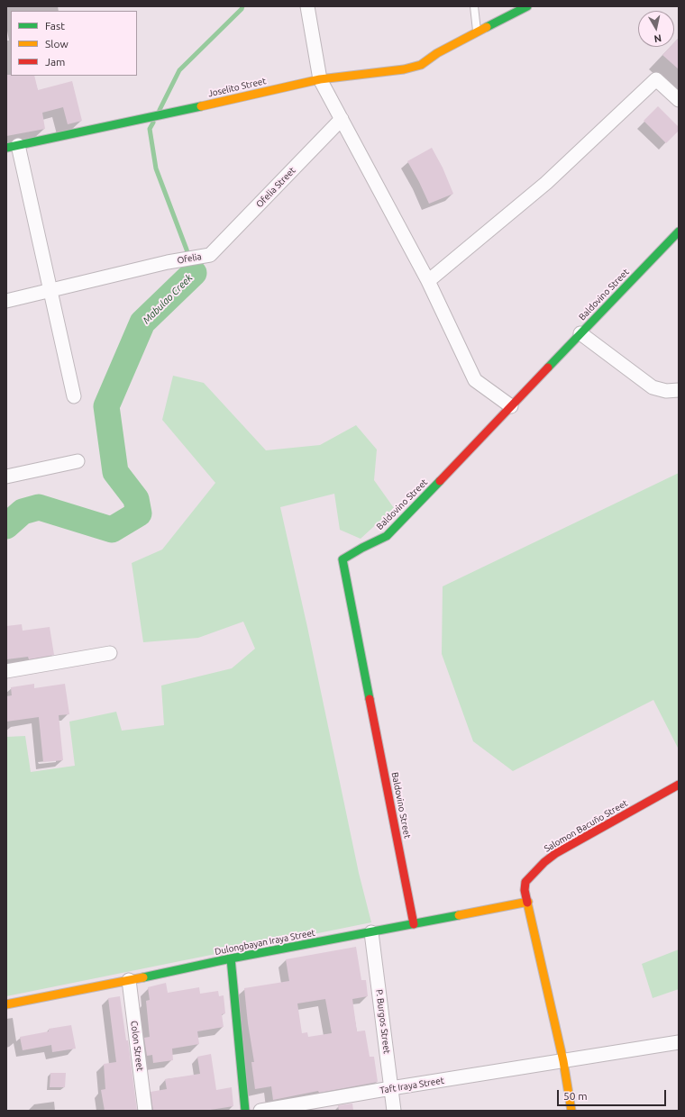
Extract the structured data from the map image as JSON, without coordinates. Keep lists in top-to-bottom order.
{
  "streets": {
    "street": [
      "Joselito Street",
      "Ofelia Street",
      "Ofelia",
      "Baldovino Street",
      "Salomon Bacuño Street",
      "Dulongbayan Iraya Street",
      "P. Burgos Street",
      "Colon Street",
      "Taft Iraya Street"
    ]
  },
  "crossings": [
    ["Ofelia Street", "Ofelia"],
    ["Baldovino Street", "Dulongbayan Iraya Street"],
    ["Salomon Bacuño Street", "Dulongbayan Iraya Street"],
    ["Dulongbayan Iraya Street", "P. Burgos Street"],
    ["Dulongbayan Iraya Street", "Colon Street"],
    ["P. Burgos Street", "Taft Iraya Street"]
  ],
  "water": ["Mabulao Creek"],
  "legend": ["Fast", "Slow", "Jam"],
  "scale_bar": "50 m",
  "north": "bottom"
}
